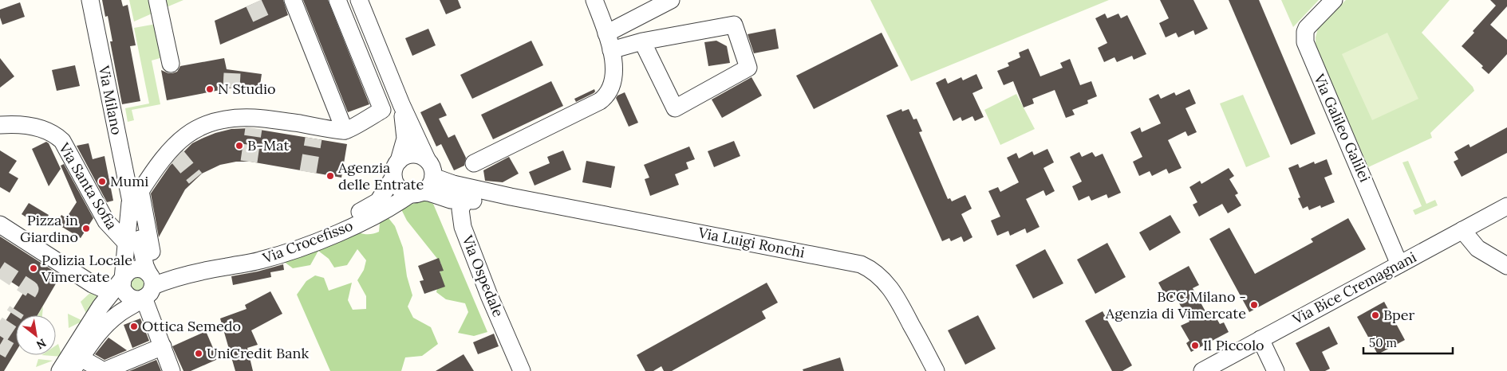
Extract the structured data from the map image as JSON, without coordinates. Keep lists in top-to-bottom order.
{
  "streets": {
    "street": [
      "Via Milano",
      "Via Galileo Galilei",
      "Via Santa Sofia",
      "Via Crocefisso",
      "Via Luigi Ronchi",
      "Via Ospedale",
      "Via Bice Cremagnani"
    ]
  },
  "crossings": [
    ["Via Milano", "Via Santa Sofia"],
    ["Via Milano", "Via Crocefisso"],
    ["Via Galileo Galilei", "Via Bice Cremagnani"],
    ["Via Crocefisso", "Via Luigi Ronchi"],
    ["Via Luigi Ronchi", "Via Ospedale"]
  ],
  "places": [
    "N Studio",
    "B-Mat",
    "Agenzia delle Entrate",
    "Mumi",
    "Pizza in Giardino",
    "Polizia Locale Vimercate",
    "BCC Milano - Agenzia di Vimercate",
    "Bper",
    "Ottica Semedo",
    "Il Piccolo",
    "UniCredit Bank"
  ],
  "scale_bar": "50 m",
  "north": "bottom right"
}
